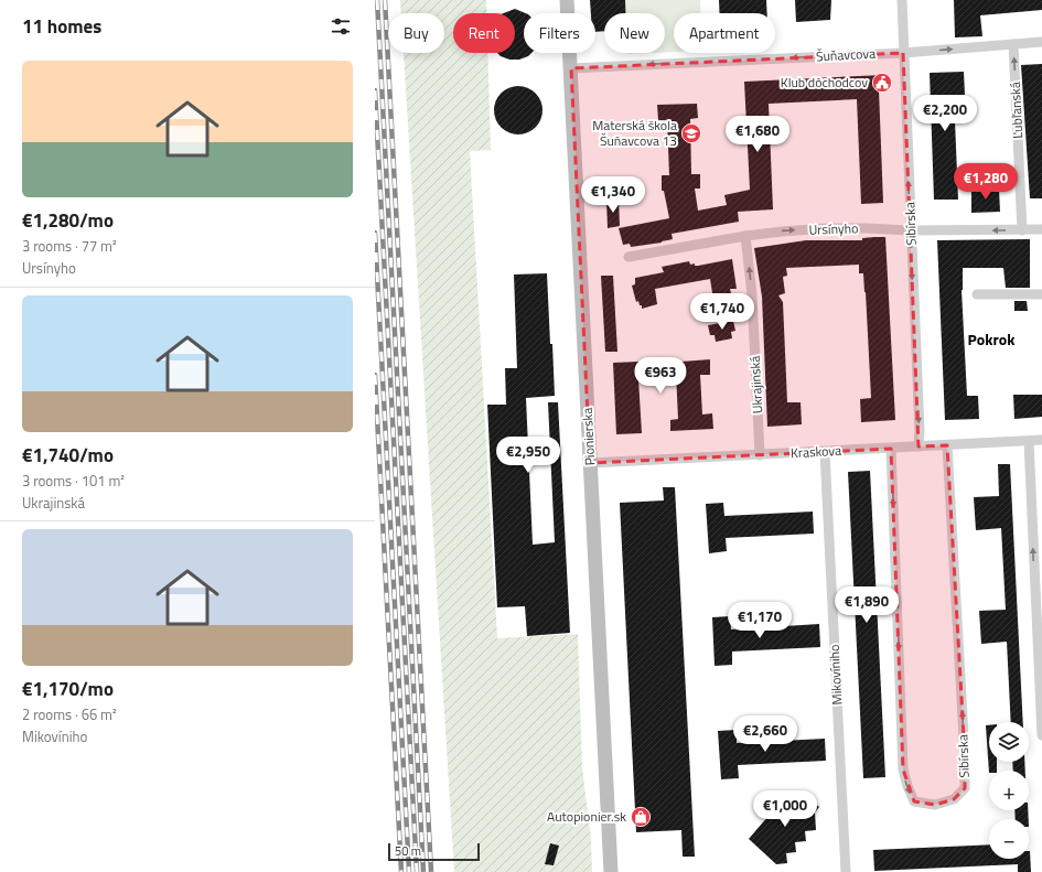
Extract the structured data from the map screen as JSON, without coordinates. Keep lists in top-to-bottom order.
{
  "streets": {
    "street": [
      "Šuňavcova",
      "Ľubľanská",
      "Sibírska",
      "Ursínyho",
      "Ukrajinská",
      "Pionierska",
      "Kraskova",
      "Mikovíniho"
    ]
  },
  "crossings": [
    ["Šuňavcova", "Ľubľanská"],
    ["Šuňavcova", "Sibírska"],
    ["Šuňavcova", "Pionierska"],
    ["Ľubľanská", "Ursínyho"],
    ["Sibírska", "Ursínyho"],
    ["Sibírska", "Kraskova"],
    ["Ursínyho", "Ukrajinská"],
    ["Ukrajinská", "Kraskova"],
    ["Pionierska", "Kraskova"],
    ["Kraskova", "Mikovíniho"]
  ],
  "one_way": ["Ľubľanská", "Ukrajinská"],
  "districts": ["Pokrok"],
  "places": {
    "public building": ["Klub dôchodcov"],
    "school or university": ["Materská škola Šuňavcova 13"],
    "shop": ["Autopionier.sk"]
  },
  "scale_bar": "50 m",
  "page": {
    "heading": "11 homes",
    "chip": [
      "Buy",
      "Rent",
      "Filters",
      "New",
      "Apartment"
    ],
    "list": [
      {
        "name": "€1,280/mo",
        "note": "3 rooms · 77 m² · Ursínyho"
      },
      {
        "name": "€1,740/mo",
        "note": "3 rooms · 101 m² · Ukrajinská"
      },
      {
        "name": "€1,170/mo",
        "note": "2 rooms · 66 m² · Mikovíniho"
      }
    ],
    "price": [
      "€2,200",
      "€1,680",
      "€1,280",
      "€1,340",
      "€1,740",
      "€963",
      "€2,950",
      "€1,890",
      "€1,170",
      "€2,660",
      "€1,000"
    ],
    "map_buttons": ["+", "−"],
    "scale": "50 m"
  }
}
